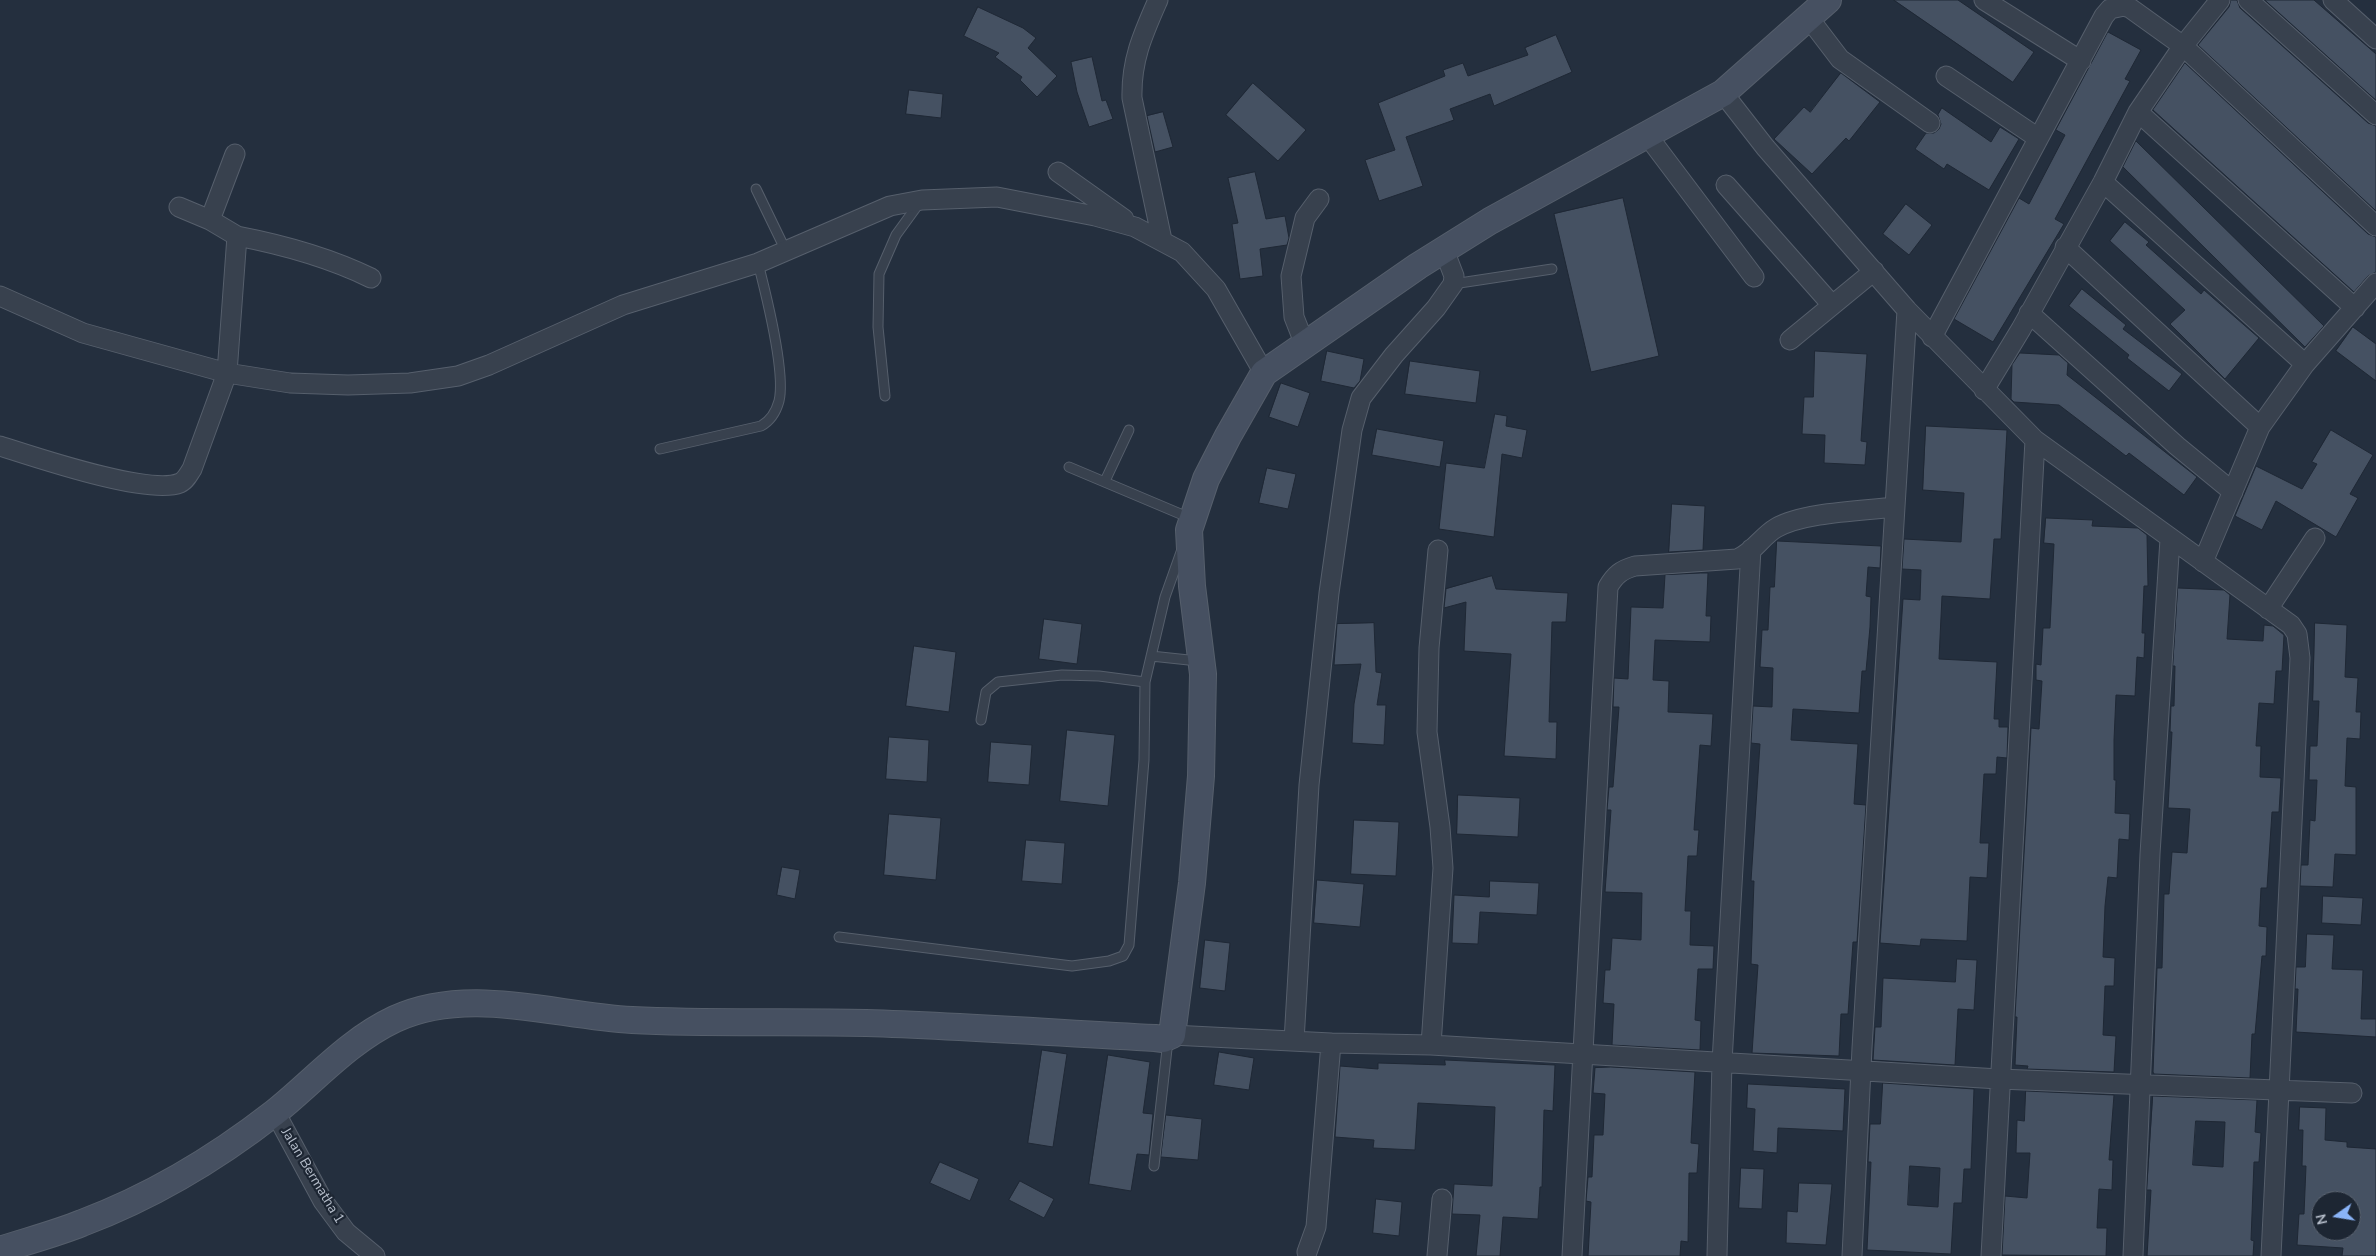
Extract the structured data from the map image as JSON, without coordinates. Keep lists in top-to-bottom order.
{
  "streets": {
    "street": ["Jalan Bermatha 1"]
  },
  "north": "left"
}
